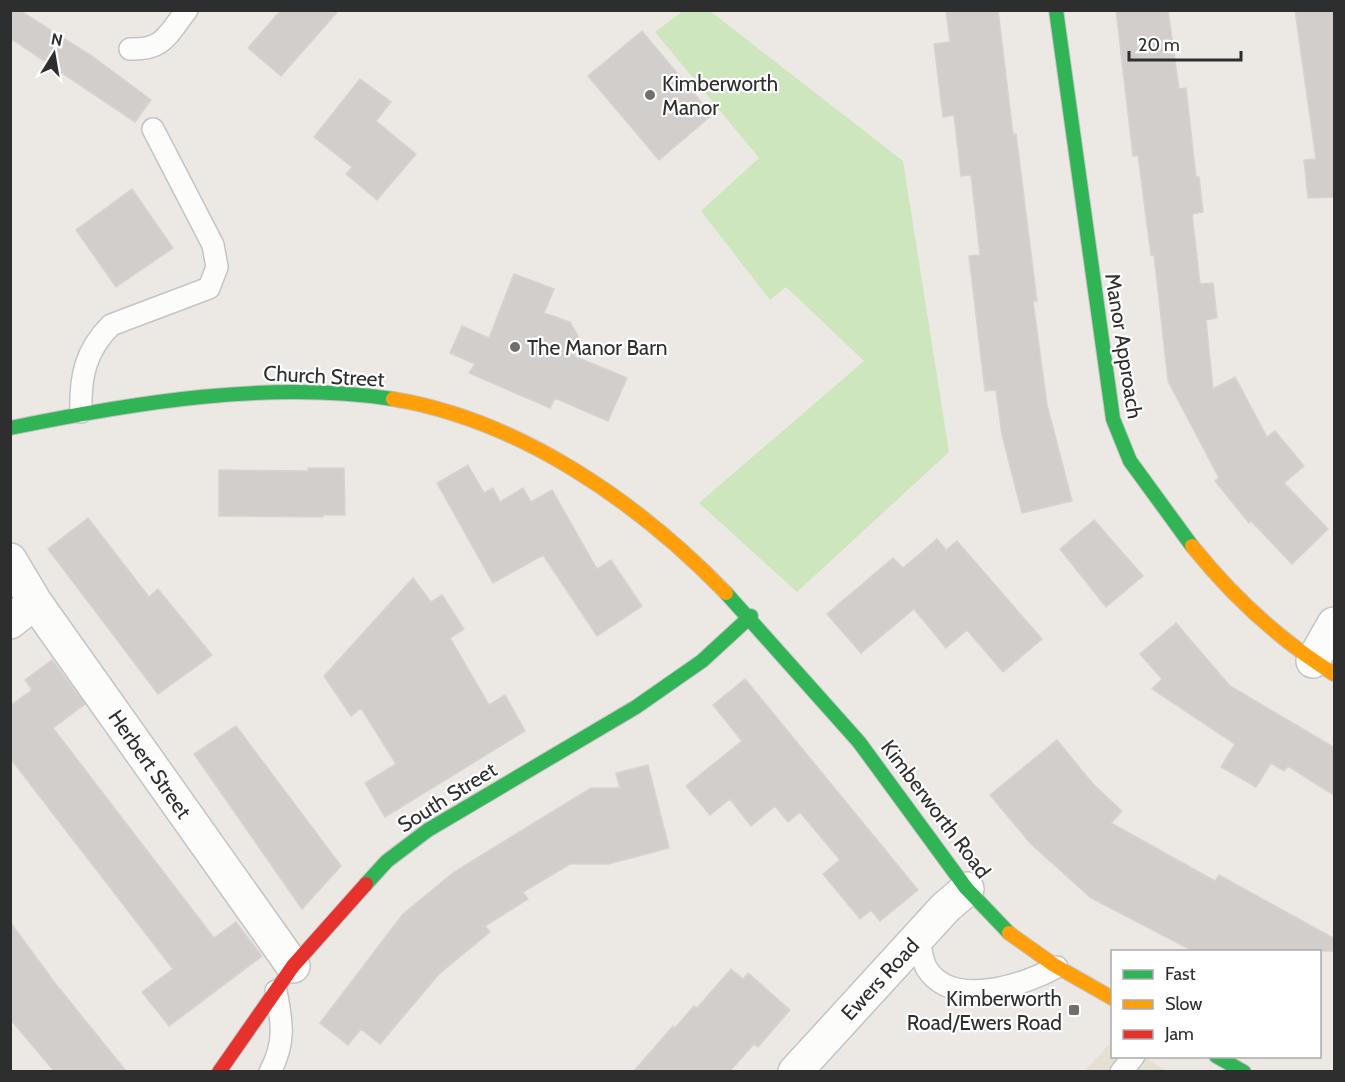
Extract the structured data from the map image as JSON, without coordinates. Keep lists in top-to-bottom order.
{
  "streets": {
    "street": [
      "Manor Approach",
      "Church Street",
      "Herbert Street",
      "South Street",
      "Kimberworth Road",
      "Ewers Road"
    ]
  },
  "crossings": [
    ["Church Street", "South Street"],
    ["Church Street", "Kimberworth Road"],
    ["Herbert Street", "South Street"],
    ["South Street", "Kimberworth Road"],
    ["Kimberworth Road", "Ewers Road"]
  ],
  "places": {
    "other": ["Kimberworth Manor", "The Manor Barn"],
    "transit": ["Kimberworth Road/Ewers Road"]
  },
  "legend": ["Fast", "Slow", "Jam"],
  "scale_bar": "20 m",
  "north": "top"
}
